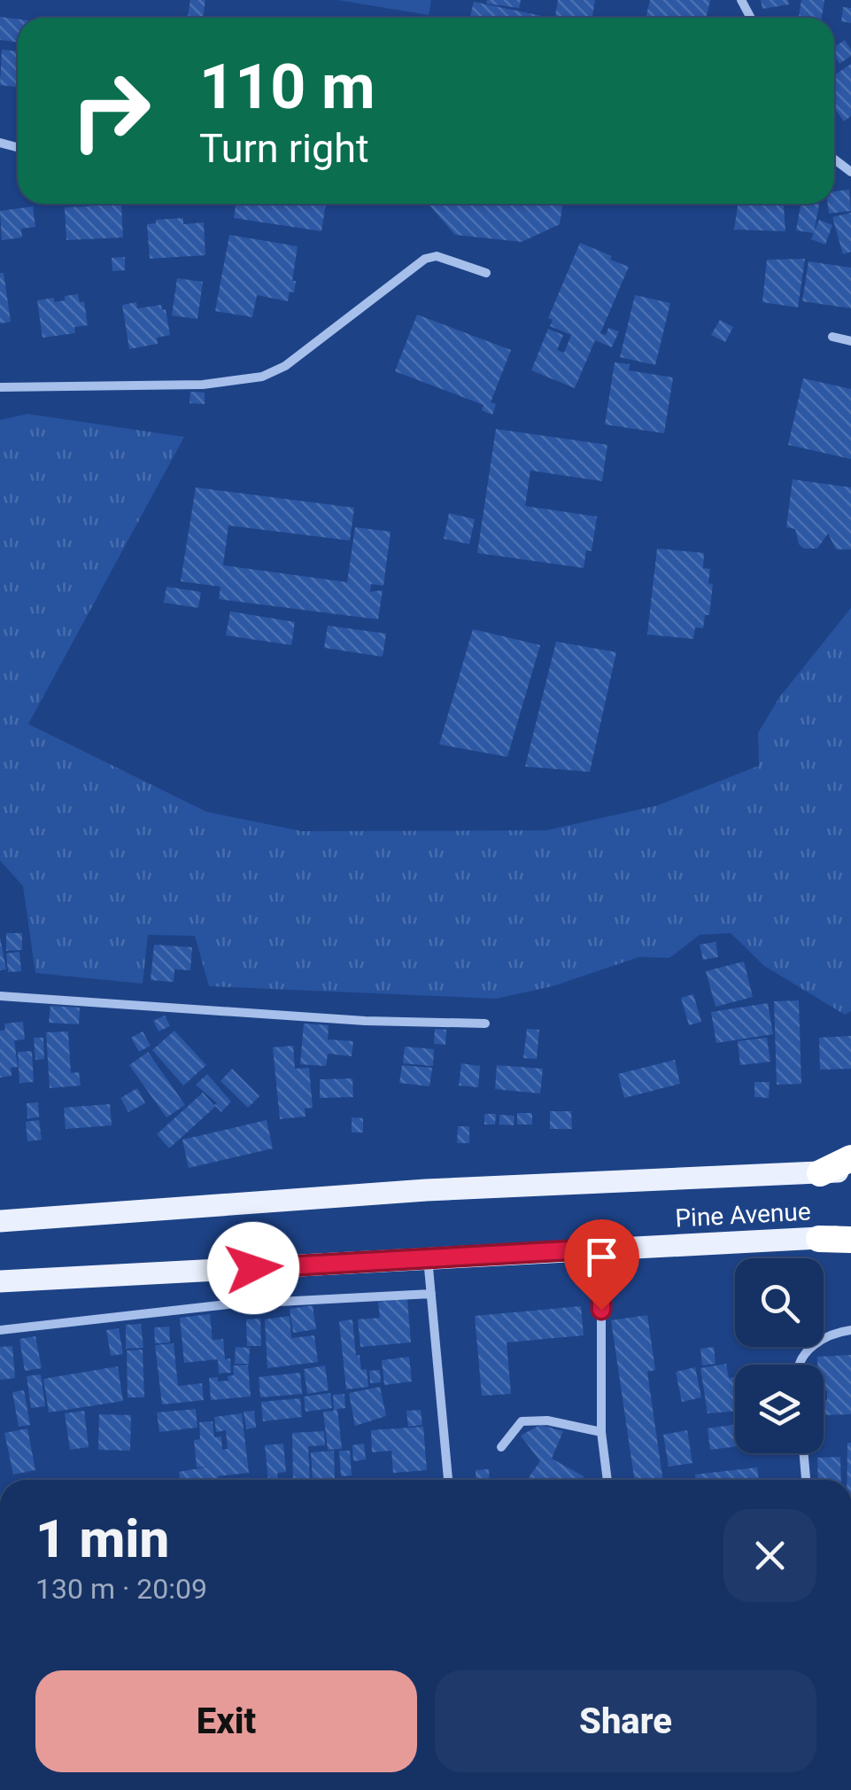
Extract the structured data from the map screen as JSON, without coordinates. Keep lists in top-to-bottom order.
{
  "streets": {
    "main road": ["Pine Avenue"]
  },
  "page": {
    "turn": ["110 m", "Turn right"],
    "heading": ["1 min", "130 m · 20:09"],
    "buttons": ["Exit", "Share"]
  }
}
